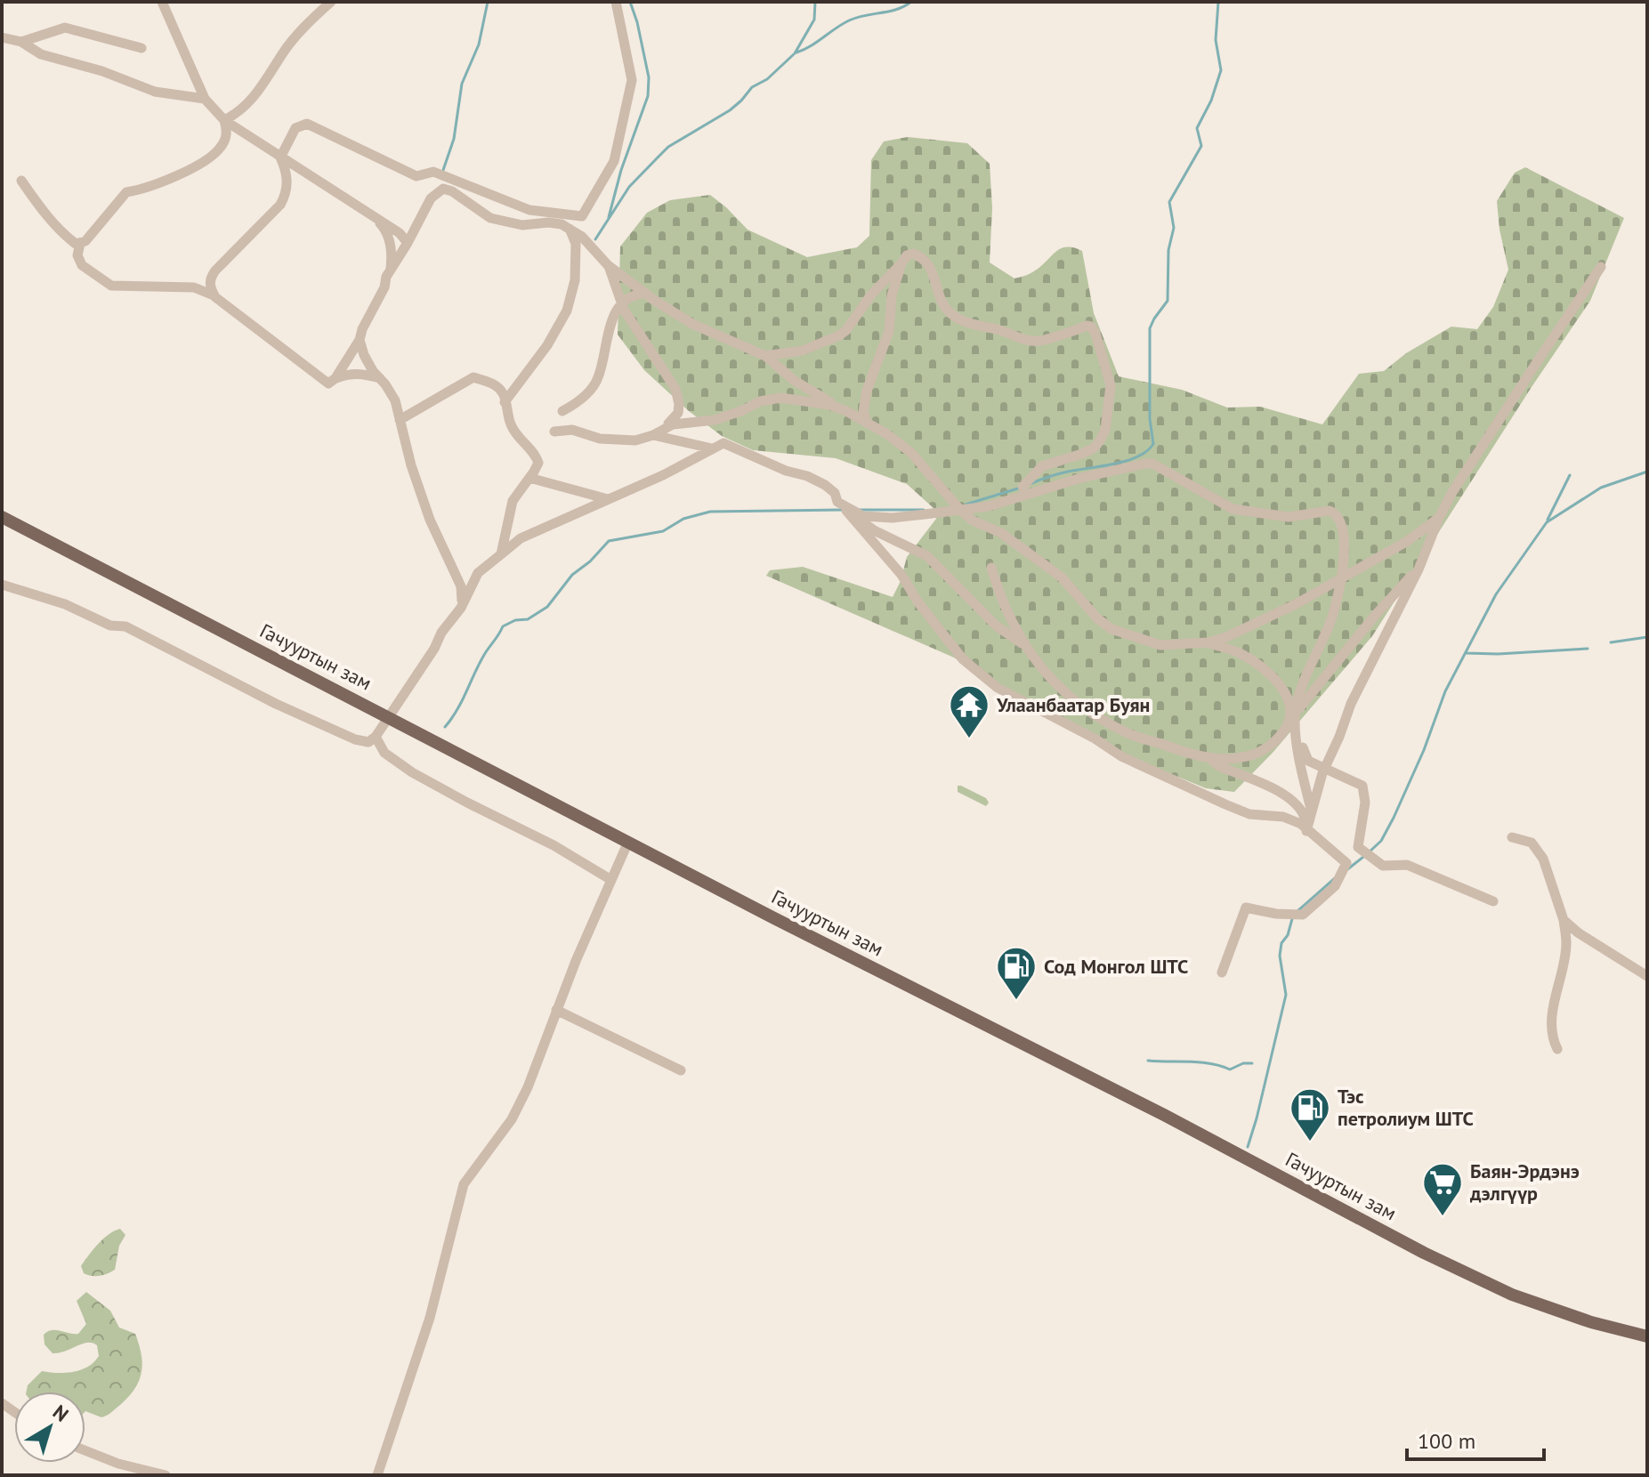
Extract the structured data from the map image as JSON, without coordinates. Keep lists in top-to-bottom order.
{
  "streets": {
    "main road": ["Гачууртын зам"]
  },
  "places": {
    "temple": ["Улаанбаатар Буян"],
    "fuel station": ["Сод Монгол ШТС", "Тэс петролиум ШТС"],
    "supermarket": ["Баян-Эрдэнэ дэлгүүр"]
  },
  "scale_bar": "100 m",
  "north": "top right"
}
